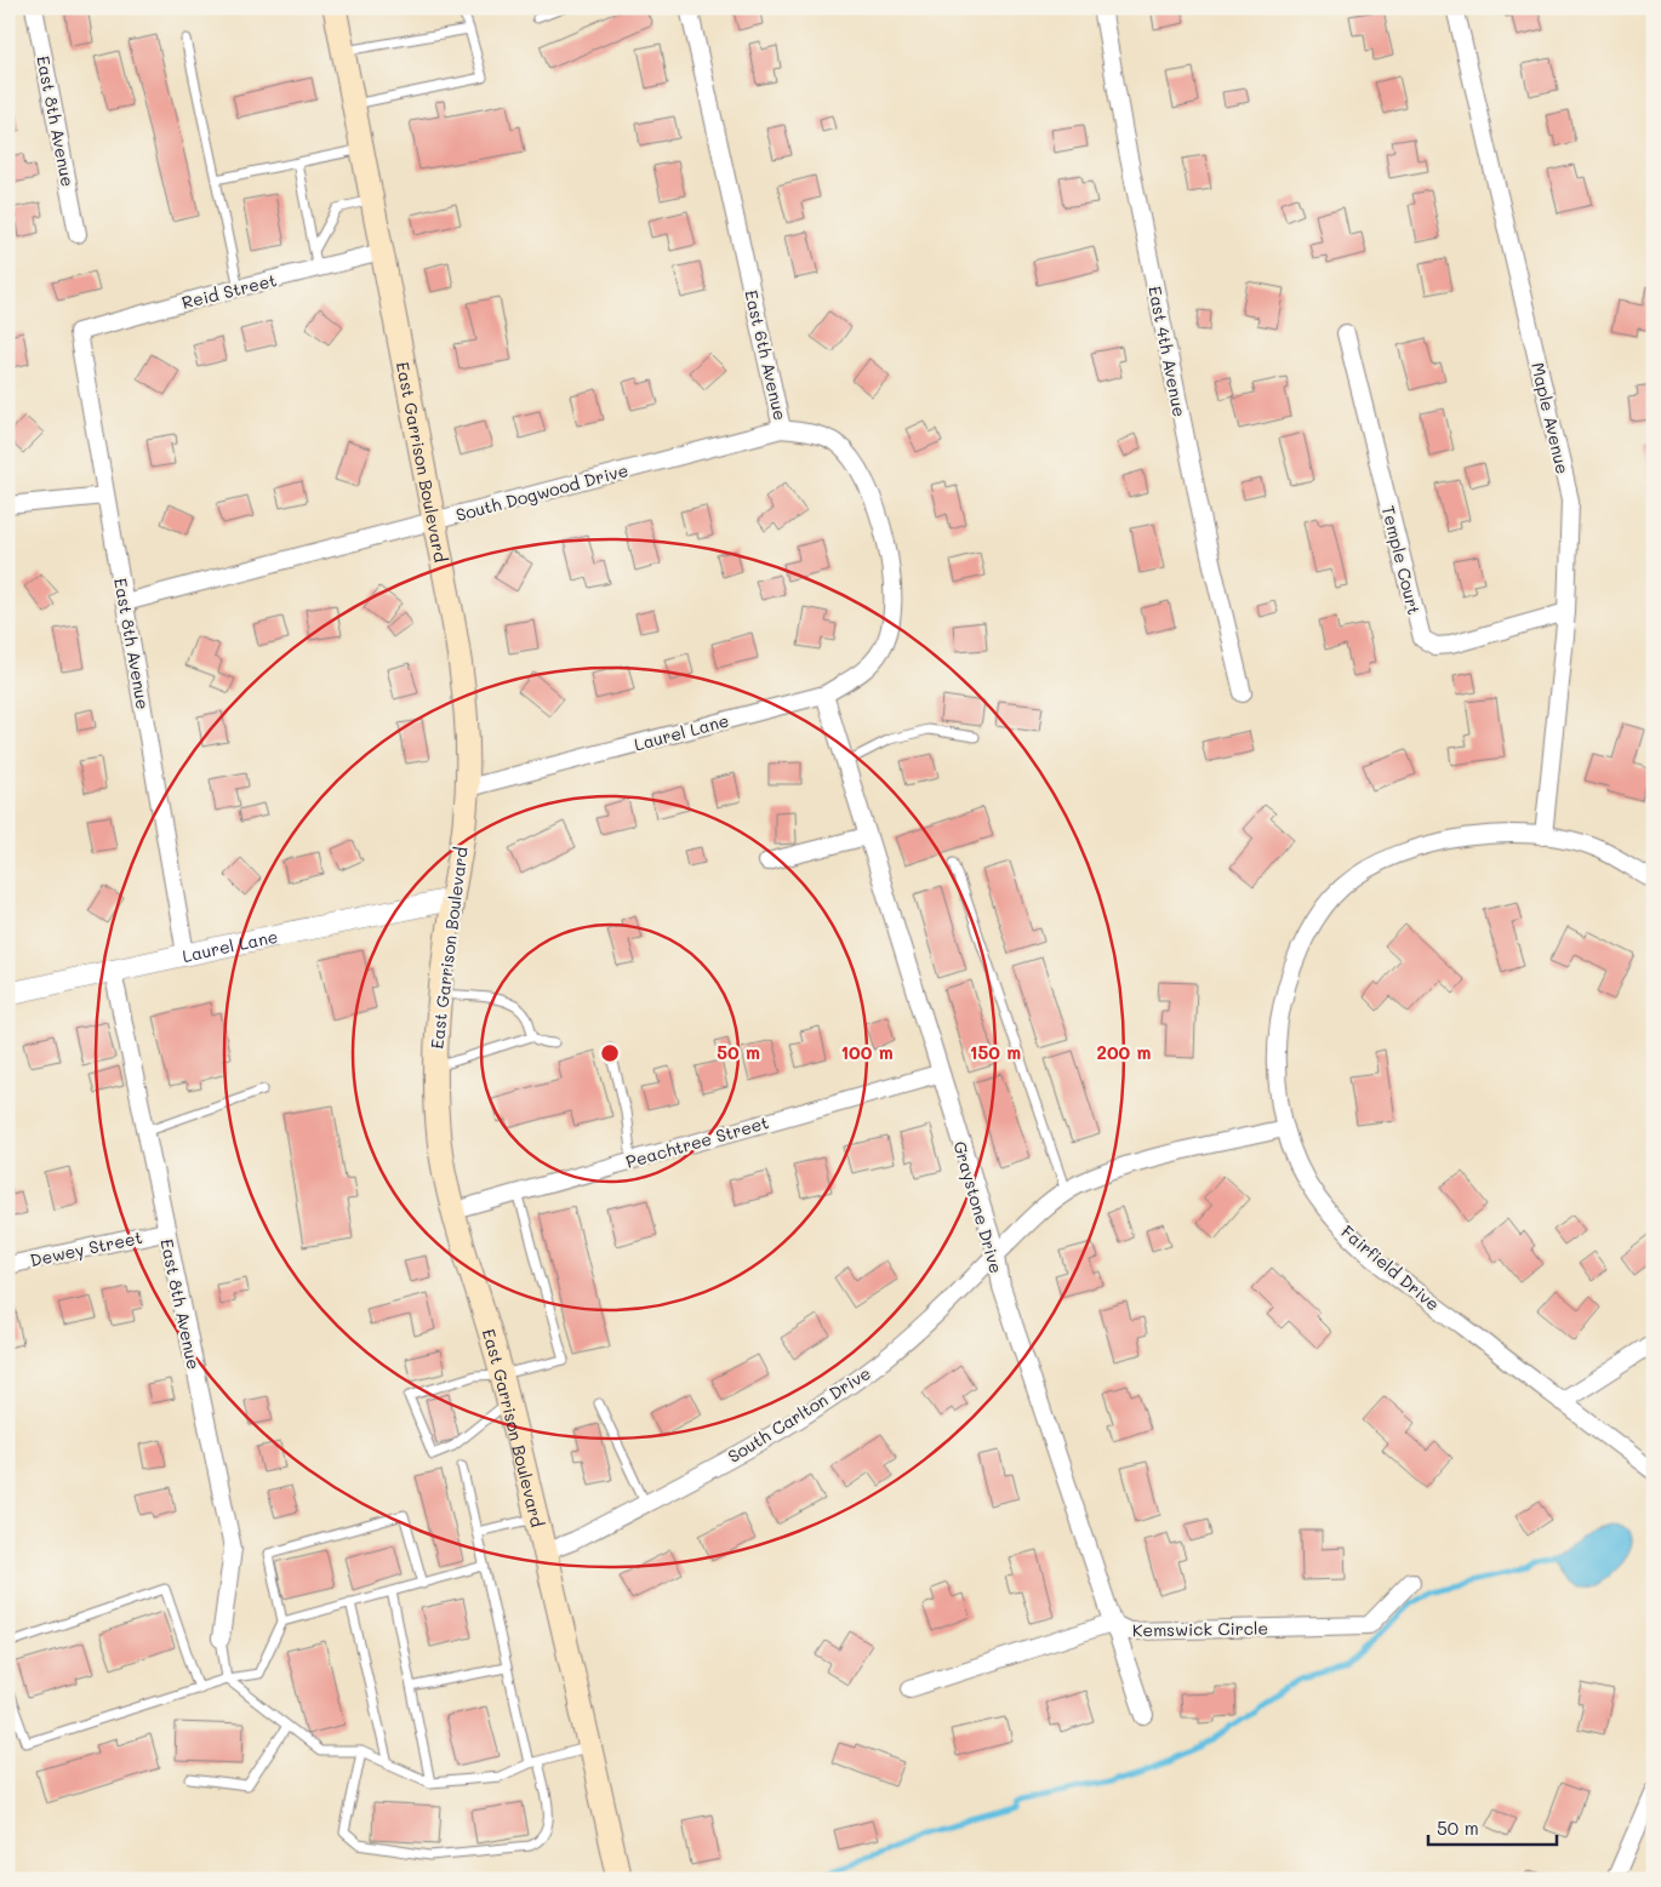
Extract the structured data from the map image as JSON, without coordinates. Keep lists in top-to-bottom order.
{
  "streets": {
    "main road": ["East Garrison Boulevard"],
    "street": [
      "East 8th Avenue",
      "Reid Street",
      "East 4th Avenue",
      "East 6th Avenue",
      "Maple Avenue",
      "South Dogwood Drive",
      "Temple Court",
      "Laurel Lane",
      "Peachtree Street",
      "Graystone Drive",
      "Dewey Street",
      "Fairfield Drive",
      "South Carlton Drive",
      "Kemswick Circle"
    ]
  },
  "crossings": [
    ["East 8th Avenue", "Reid Street"],
    ["East 8th Avenue", "South Dogwood Drive"],
    ["East 8th Avenue", "Laurel Lane"],
    ["East 8th Avenue", "Dewey Street"],
    ["Reid Street", "East Garrison Boulevard"],
    ["East 6th Avenue", "South Dogwood Drive"],
    ["East 6th Avenue", "Laurel Lane"],
    ["East 6th Avenue", "Graystone Drive"],
    ["Maple Avenue", "Temple Court"],
    ["Maple Avenue", "Fairfield Drive"],
    ["East Garrison Boulevard", "South Dogwood Drive"],
    ["East Garrison Boulevard", "Laurel Lane"],
    ["East Garrison Boulevard", "Peachtree Street"],
    ["East Garrison Boulevard", "South Carlton Drive"],
    ["Laurel Lane", "Graystone Drive"],
    ["Peachtree Street", "Graystone Drive"],
    ["Graystone Drive", "South Carlton Drive"],
    ["Graystone Drive", "Kemswick Circle"],
    ["Fairfield Drive", "South Carlton Drive"]
  ],
  "scale_bar": "50 m",
  "rings": [
    "50 m",
    "100 m",
    "150 m",
    "200 m"
  ]
}
